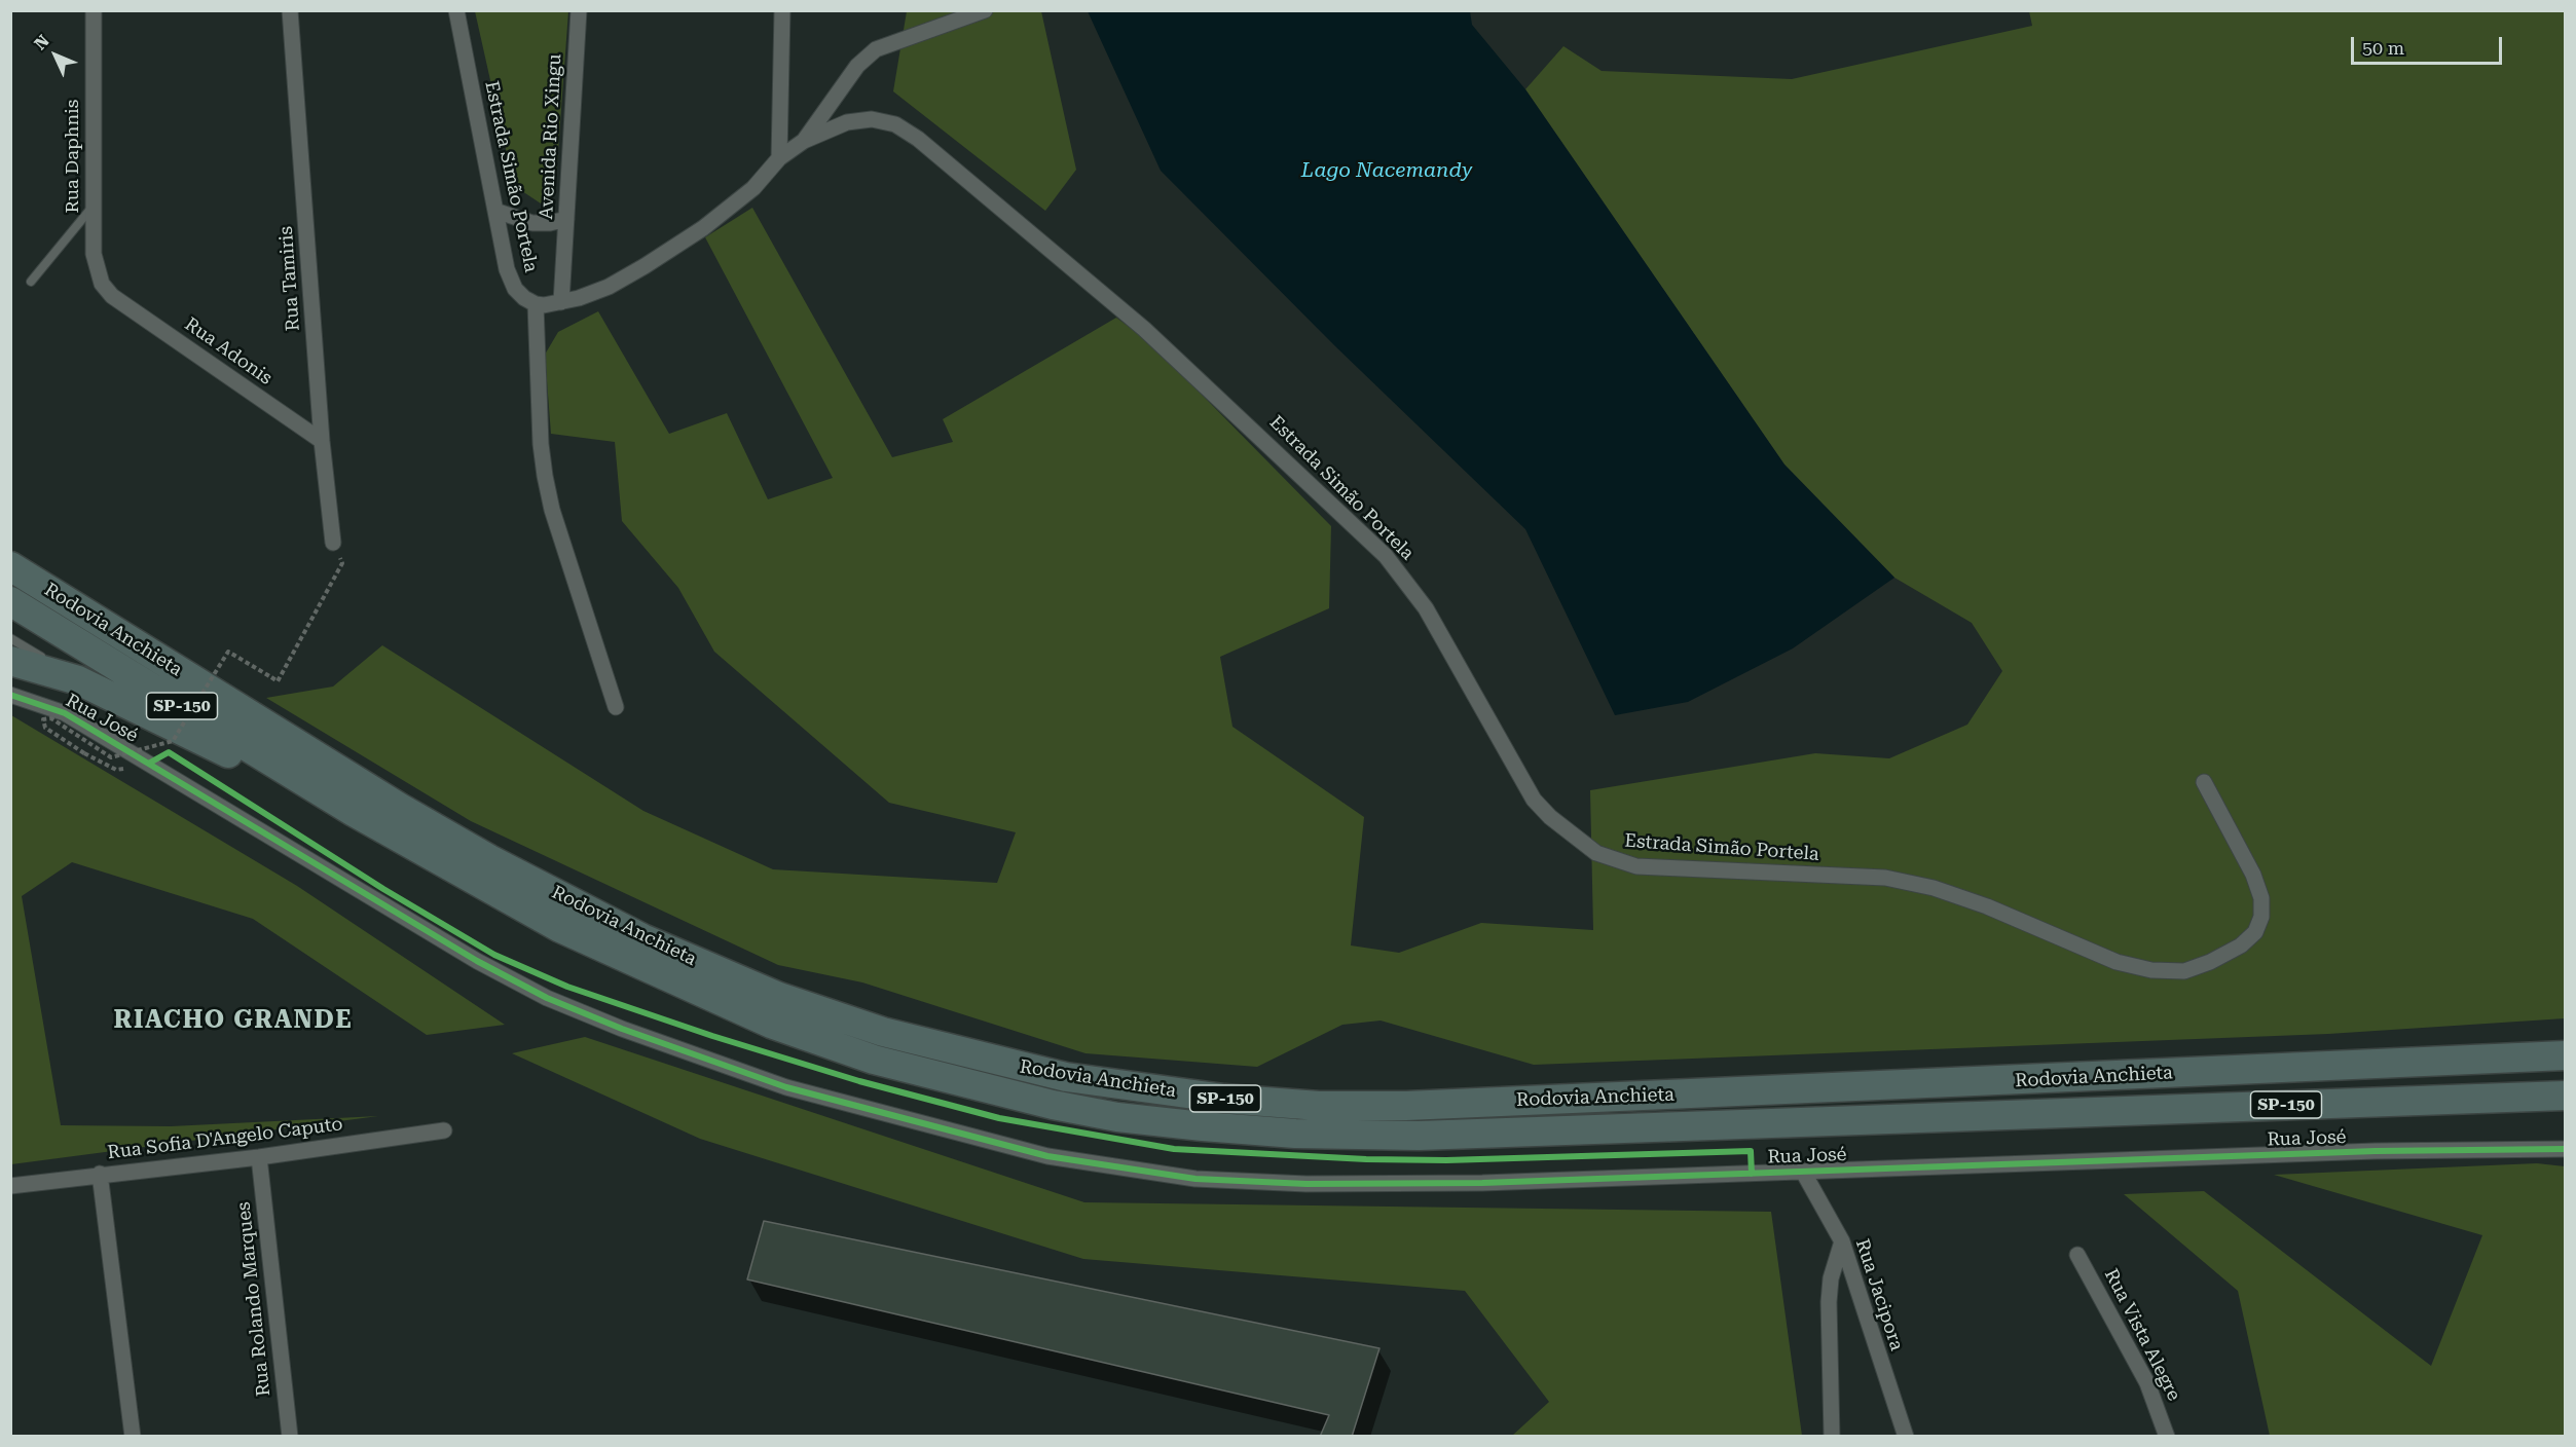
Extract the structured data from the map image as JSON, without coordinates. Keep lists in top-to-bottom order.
{
  "streets": {
    "highway": ["Rodovia Anchieta", "SP-150"],
    "street": [
      "Avenida Rio Xingu",
      "Rua Daphnis",
      "Estrada Simão Portela",
      "Rua Tamiris",
      "Rua Adonis",
      "Rua José",
      "Rua Sofia D'Angelo Caputo",
      "Rua Jacipora",
      "Rua Rolando Marques",
      "Rua Vista Alegre"
    ]
  },
  "crossings": [
    ["Avenida Rio Xingu", "Estrada Simão Portela"],
    ["Rua Daphnis", "Rua Adonis"],
    ["Rua Tamiris", "Rua Adonis"],
    ["Rua José", "Rua Jacipora"],
    ["Rua Sofia D'Angelo Caputo", "Rua Rolando Marques"]
  ],
  "districts": ["RIACHO GRANDE"],
  "water": ["Lago Nacemandy"],
  "scale_bar": "50 m",
  "north": "top left"
}
